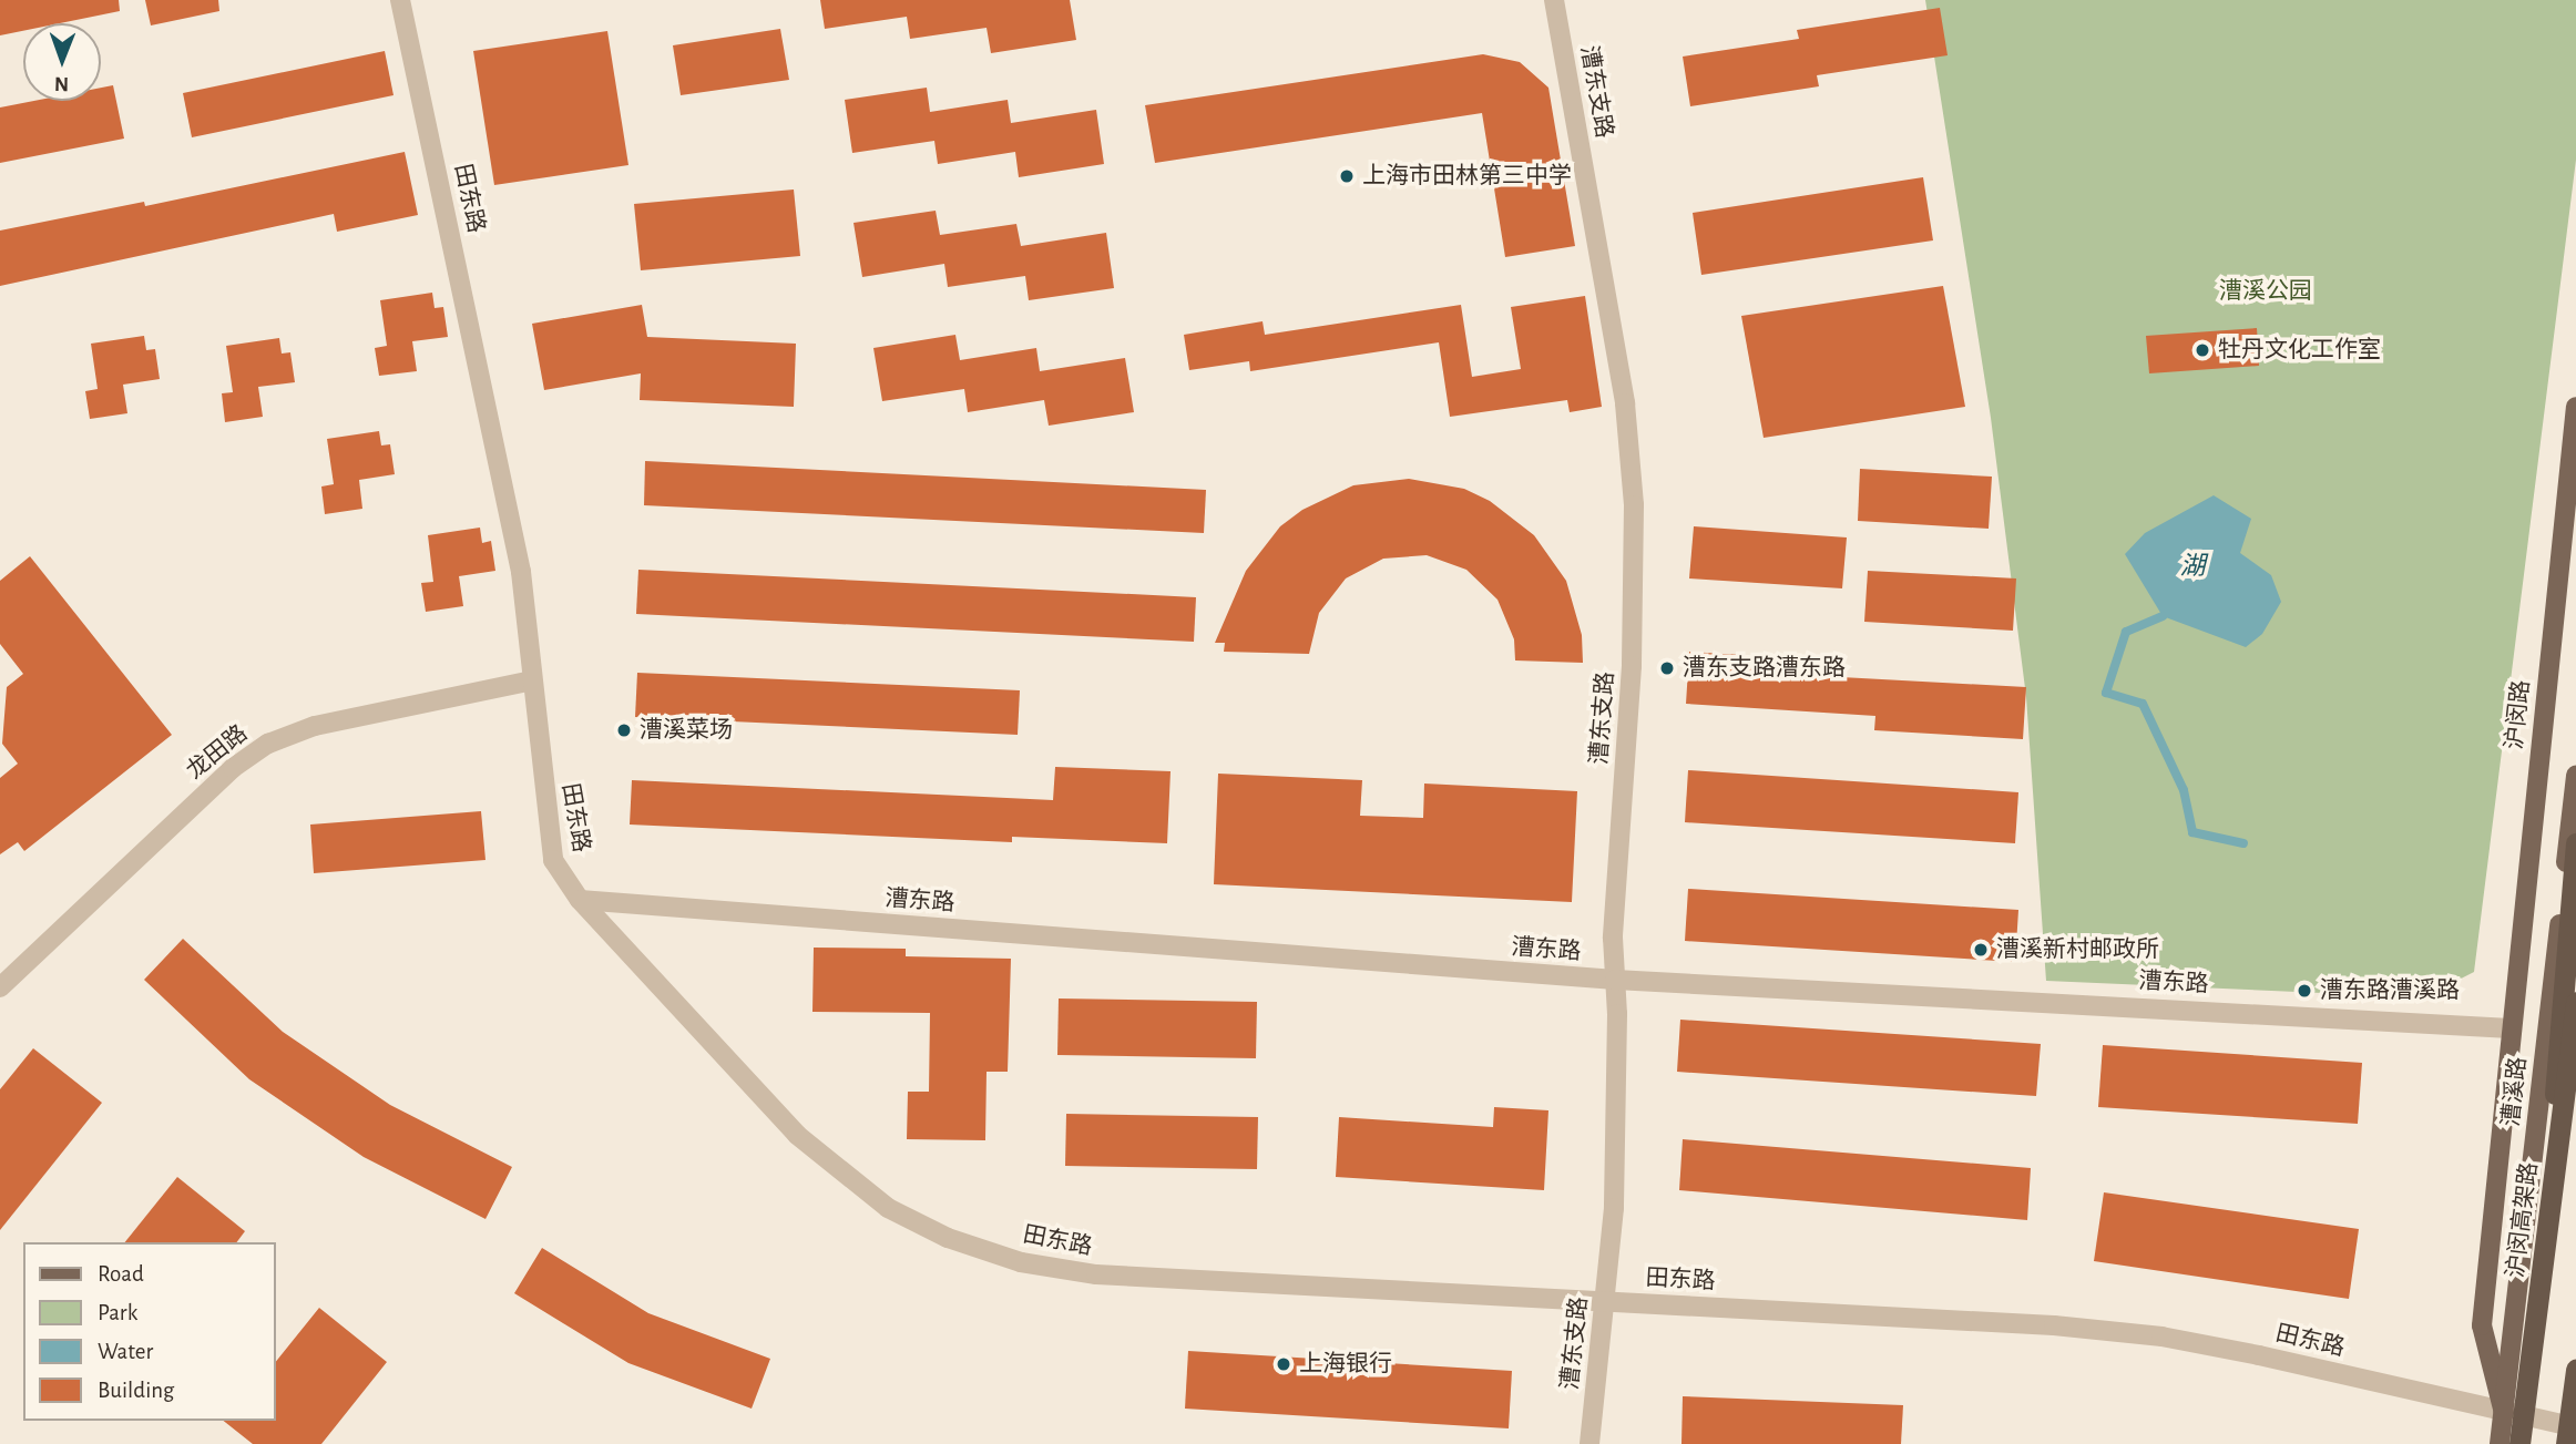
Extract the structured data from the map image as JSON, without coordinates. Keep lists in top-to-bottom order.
{
  "streets": {
    "highway": ["沪闵高架路"],
    "main road": ["沪闵路", "漕溪路"],
    "street": [
      "漕东支路",
      "田东路",
      "龙田路",
      "漕东路"
    ]
  },
  "crossings": [
    ["漕东支路", "田东路"],
    ["漕东支路", "漕东路"],
    ["田东路", "龙田路"],
    ["田东路", "漕东路"],
    ["田东路", "漕溪路"],
    ["沪闵路", "漕东路"],
    ["沪闵路", "漕溪路"],
    ["漕东路", "漕溪路"]
  ],
  "water": ["湖"],
  "parks": ["漕溪公园"],
  "places": [
    "上海市田林第三中学",
    "牡丹文化工作室",
    "漕东支路漕东路",
    "漕溪菜场",
    "漕溪新村邮政所",
    "漕东路漕溪路",
    "上海银行"
  ],
  "legend": [
    "Road",
    "Park",
    "Water",
    "Building"
  ],
  "north": "bottom"
}
